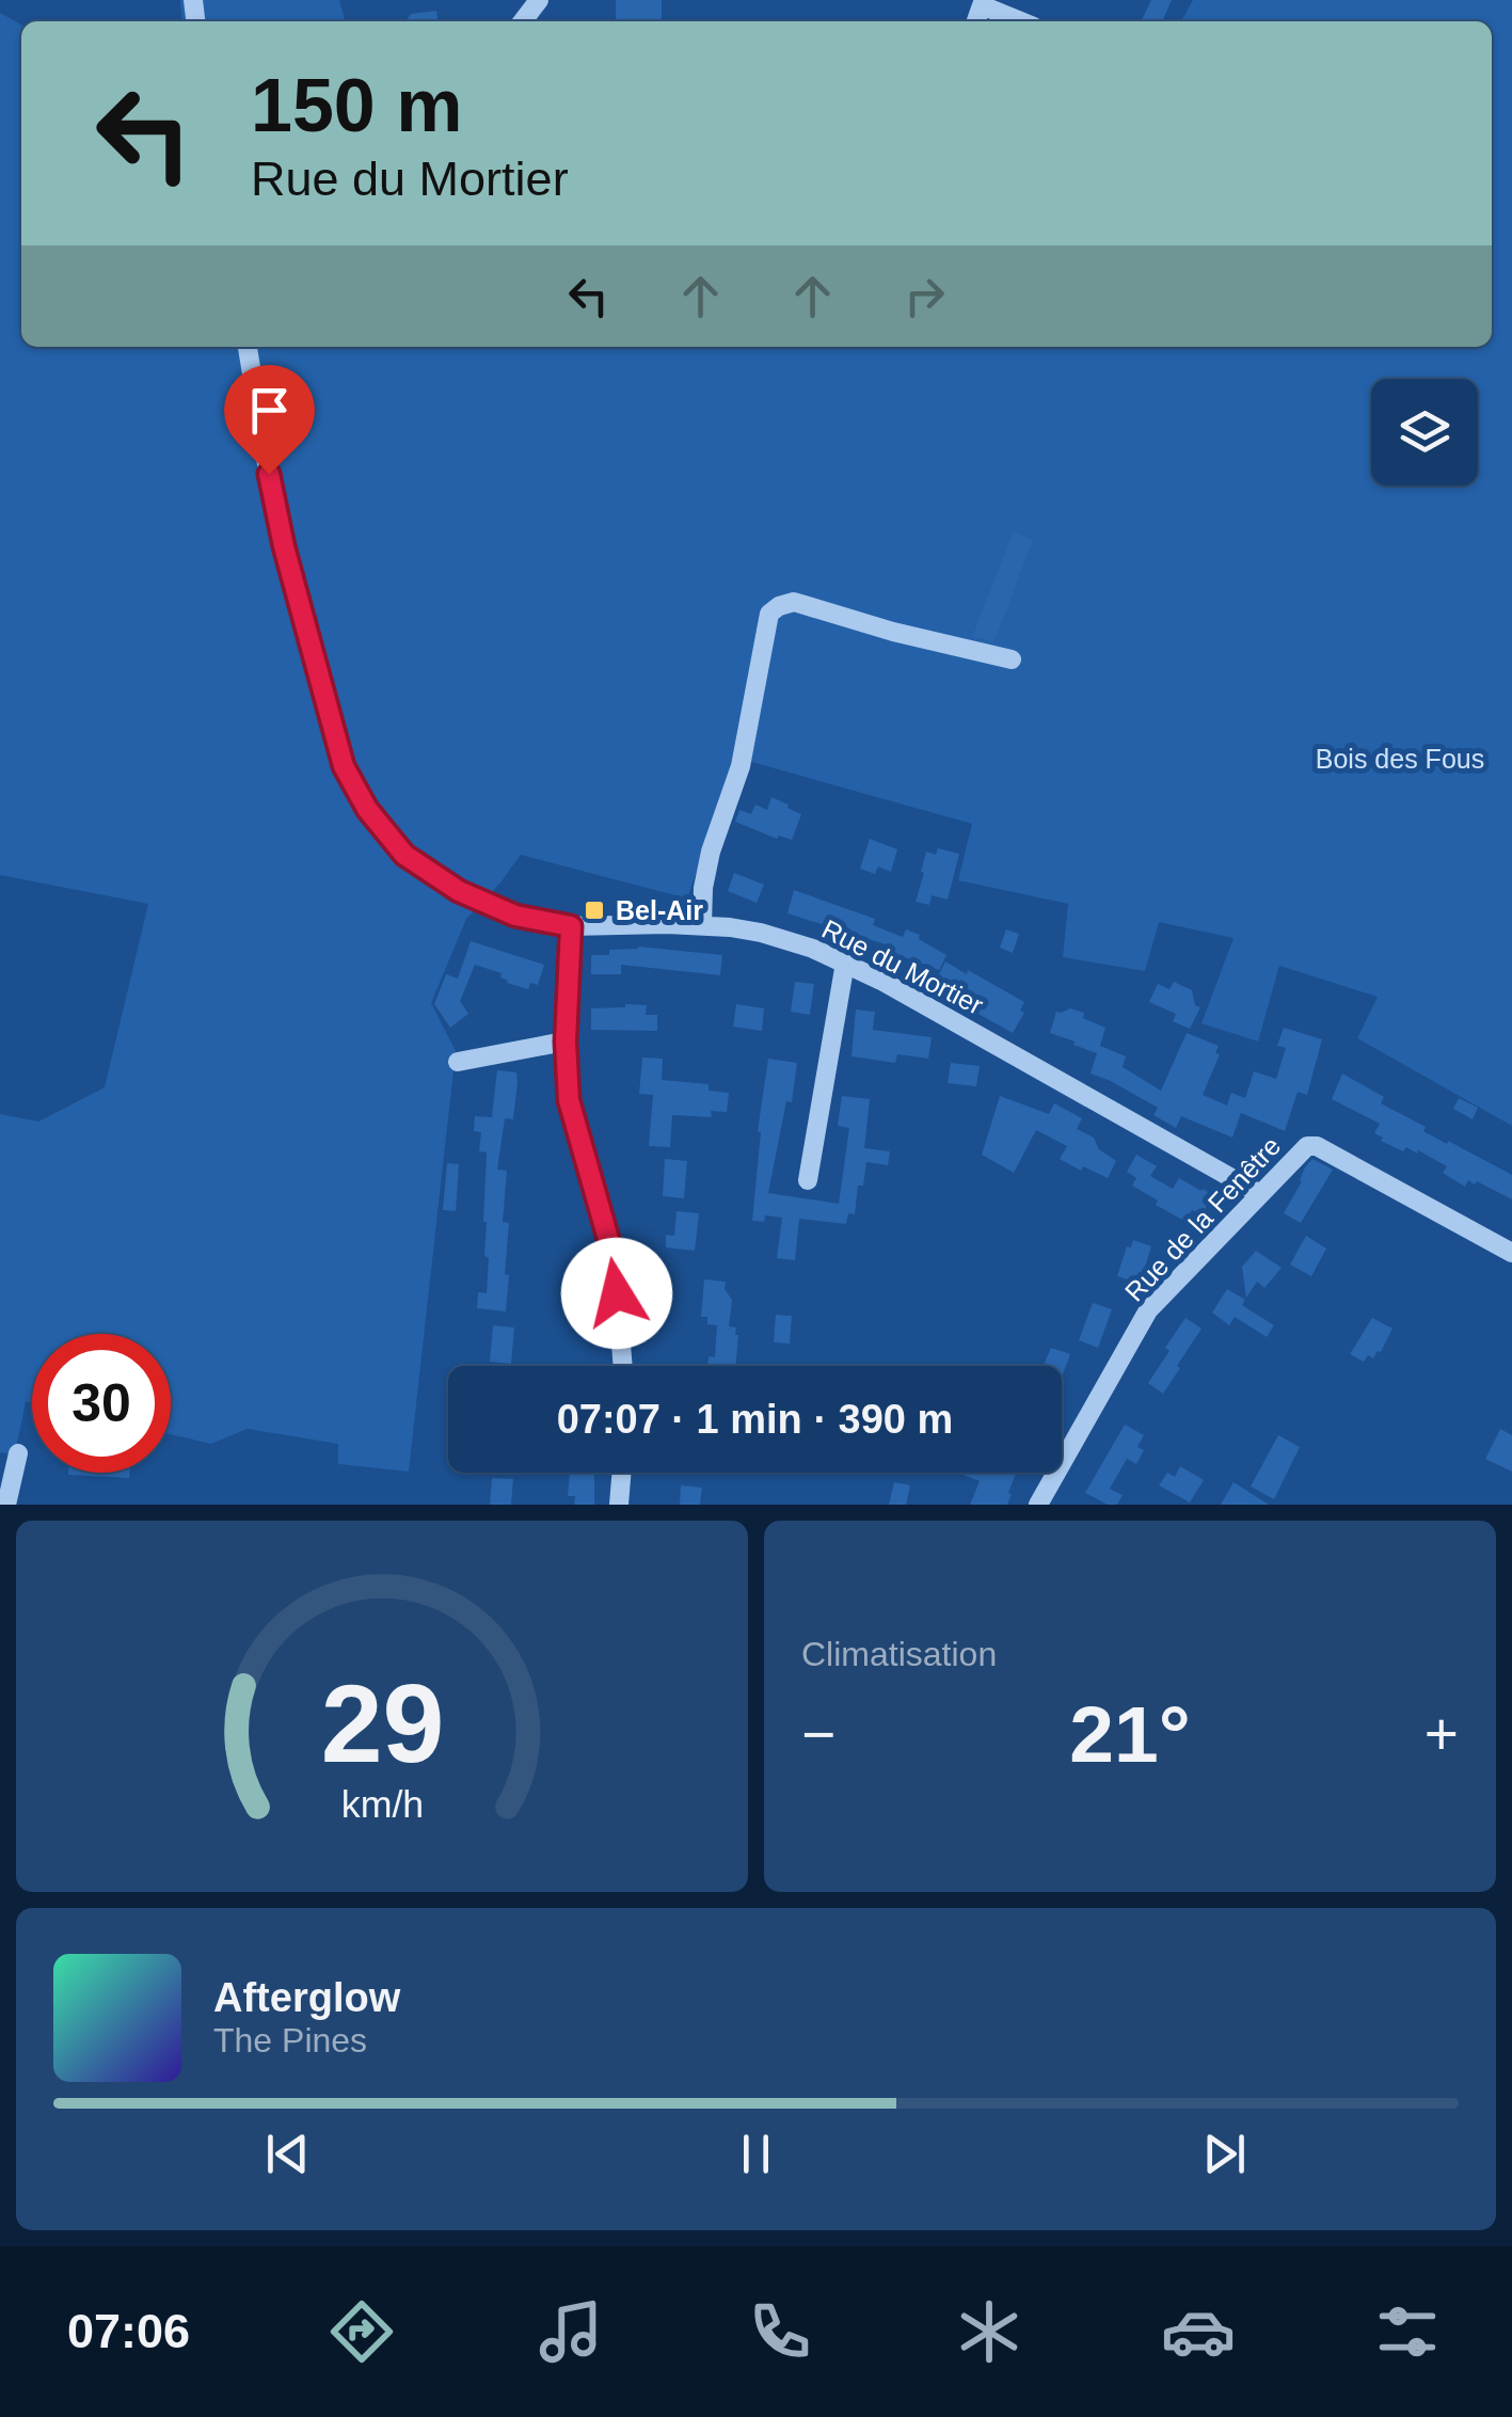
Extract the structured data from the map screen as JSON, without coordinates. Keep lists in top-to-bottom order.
{
  "streets": {
    "street": ["Rue du Mortier", "Rue de la Fenêtre"]
  },
  "crossings": [
    ["Rue du Mortier", "Rue de la Fenêtre"]
  ],
  "parks": ["Bois des Fous"],
  "places": {
    "transit": ["Bel-Air"]
  },
  "page": {
    "turn": ["150 m", "Rue du Mortier"],
    "limit": "30",
    "trip": "07:07 · 1 min · 390 m",
    "tile": "Climatisation",
    "heat": ["−", "21°", "+"],
    "song": ["Afterglow", "The Pines"],
    "tabs": "07:06",
    "gauge": ["29", "km/h"]
  }
}
